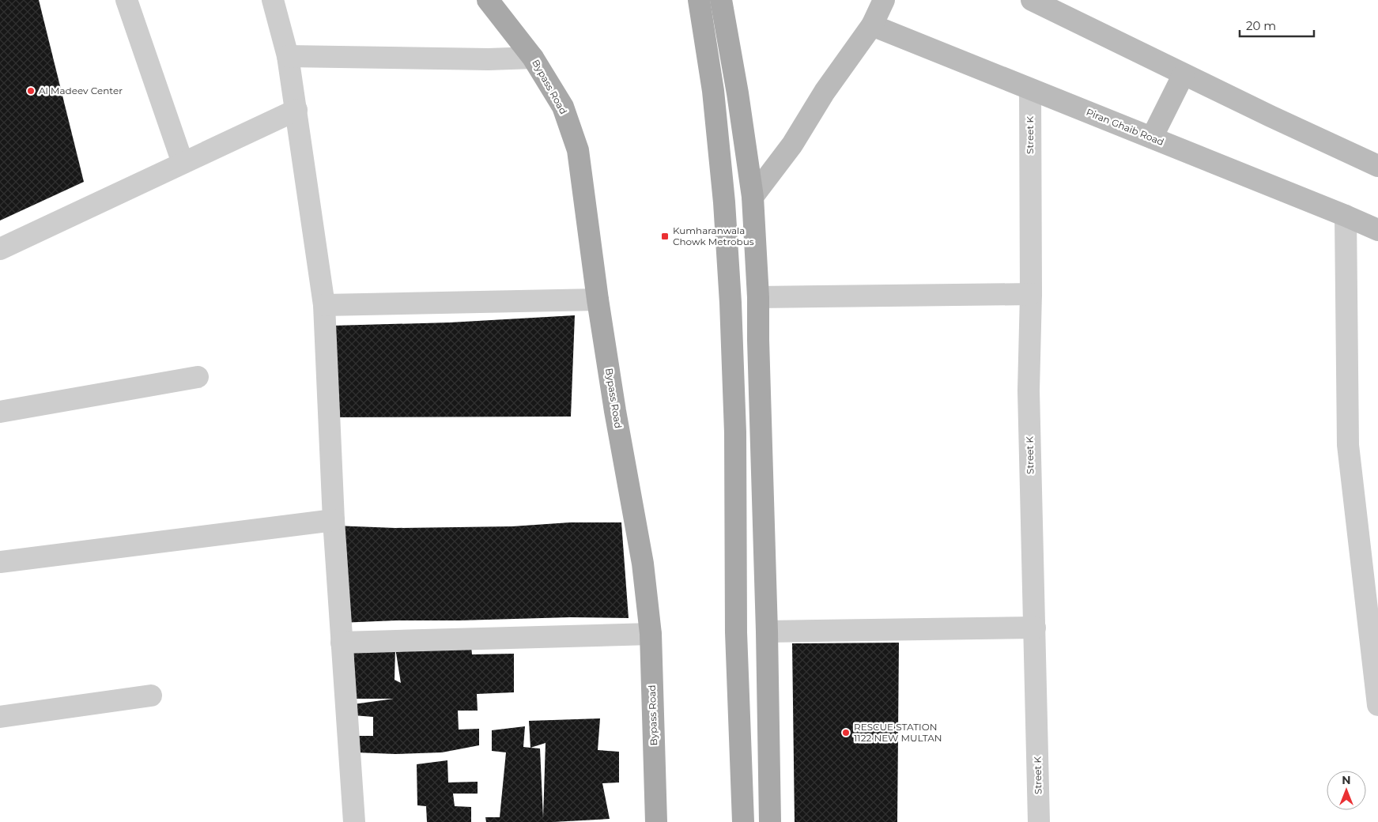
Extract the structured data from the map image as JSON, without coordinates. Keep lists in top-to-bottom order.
{
  "streets": {
    "main road": ["Bypass Road", "Piran Ghaib Road"],
    "street": ["Street K"]
  },
  "crossings": [
    ["Piran Ghaib Road", "Street K"]
  ],
  "places": {
    "other": ["Al Madeev Center", "RESCUE STATION 1122 NEW MULTAN"],
    "transit": ["Kumharanwala Chowk Metrobus"]
  },
  "scale_bar": "20 m",
  "north": "top"
}
